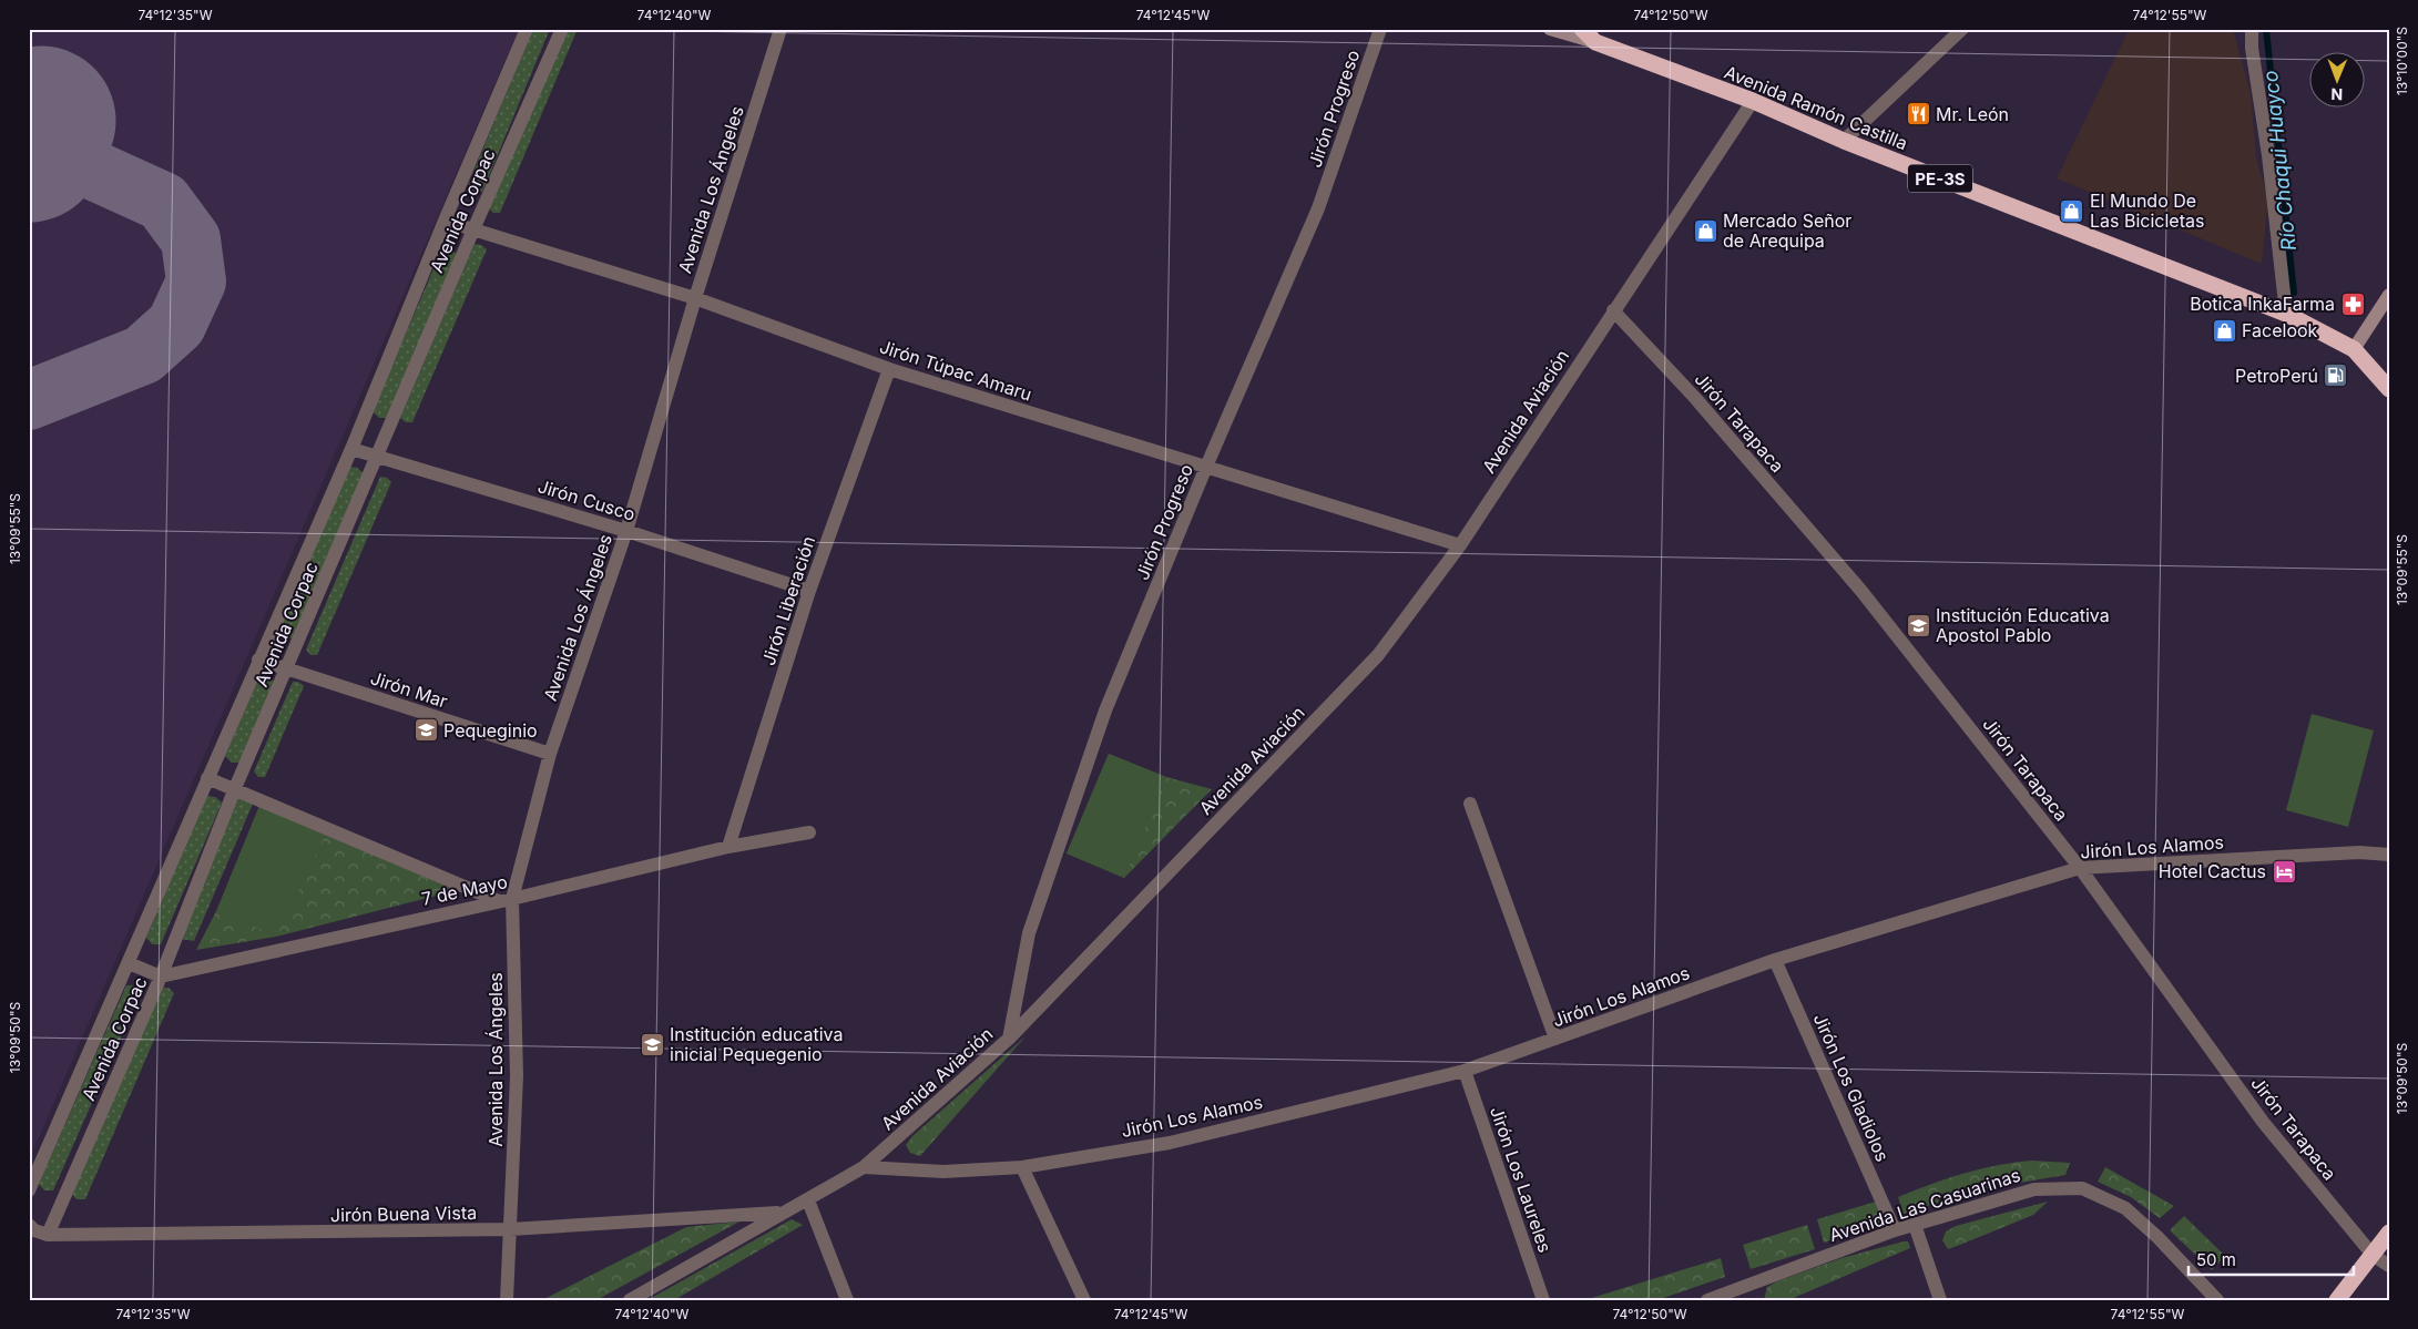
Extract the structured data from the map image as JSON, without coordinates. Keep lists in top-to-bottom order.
{
  "streets": {
    "highway": ["Avenida Ramón Castilla", "PE-3S"],
    "street": [
      "Jirón Progreso",
      "Avenida Los Ángeles",
      "Avenida Corpac",
      "Jirón Túpac Amaru",
      "Avenida Aviación",
      "Jirón Tarapaca",
      "Jirón Cusco",
      "Jirón Liberación",
      "Jirón Mar",
      "Jirón Los Alamos",
      "7 de Mayo",
      "Jirón Los Gladiolos",
      "Jirón Los Laureles",
      "Avenida Las Casuarinas",
      "Jirón Buena Vista"
    ]
  },
  "crossings": [
    ["Avenida Ramón Castilla", "PE-3S"],
    ["Avenida Ramón Castilla", "Avenida Aviación"],
    ["Jirón Progreso", "Jirón Túpac Amaru"],
    ["Jirón Progreso", "Avenida Aviación"],
    ["Avenida Los Ángeles", "Jirón Túpac Amaru"],
    ["Avenida Los Ángeles", "Jirón Cusco"],
    ["Avenida Los Ángeles", "Jirón Mar"],
    ["Avenida Los Ángeles", "7 de Mayo"],
    ["Avenida Los Ángeles", "Jirón Buena Vista"],
    ["Avenida Corpac", "Jirón Túpac Amaru"],
    ["Avenida Corpac", "Jirón Cusco"],
    ["Avenida Corpac", "Jirón Mar"],
    ["Avenida Corpac", "7 de Mayo"],
    ["Avenida Corpac", "Jirón Buena Vista"],
    ["Jirón Túpac Amaru", "Avenida Aviación"],
    ["Jirón Túpac Amaru", "Jirón Liberación"],
    ["Avenida Aviación", "Jirón Tarapaca"],
    ["Avenida Aviación", "Jirón Los Alamos"],
    ["Avenida Aviación", "Jirón Buena Vista"],
    ["Jirón Tarapaca", "Jirón Los Alamos"],
    ["Jirón Cusco", "Jirón Liberación"],
    ["Jirón Liberación", "7 de Mayo"],
    ["Jirón Los Alamos", "Jirón Los Gladiolos"],
    ["Jirón Los Alamos", "Jirón Los Laureles"],
    ["Jirón Los Gladiolos", "Avenida Las Casuarinas"]
  ],
  "water": ["Río Chaqui Huayco"],
  "places": {
    "restaurant": ["Mr. León"],
    "shop": ["El Mundo De Las Bicicletas", "Mercado Señor de Arequipa", "Facelook"],
    "pharmacy": ["Botica InkaFarma"],
    "fuel station": ["PetroPerú"],
    "school or university": ["Institución Educativa Apostol Pablo", "Pequeginio", "Institución educativa inicial Pequegenio"],
    "hotel": ["Hotel Cactus"]
  },
  "scale_bar": "50 m",
  "north": "bottom",
  "coordinates": [
    "74°12'35\"W",
    "74°12'40\"W",
    "74°12'45\"W",
    "74°12'50\"W",
    "74°12'55\"W",
    "13°10'00\"S",
    "13°09'55\"S",
    "13°09'50\"S"
  ]
}
